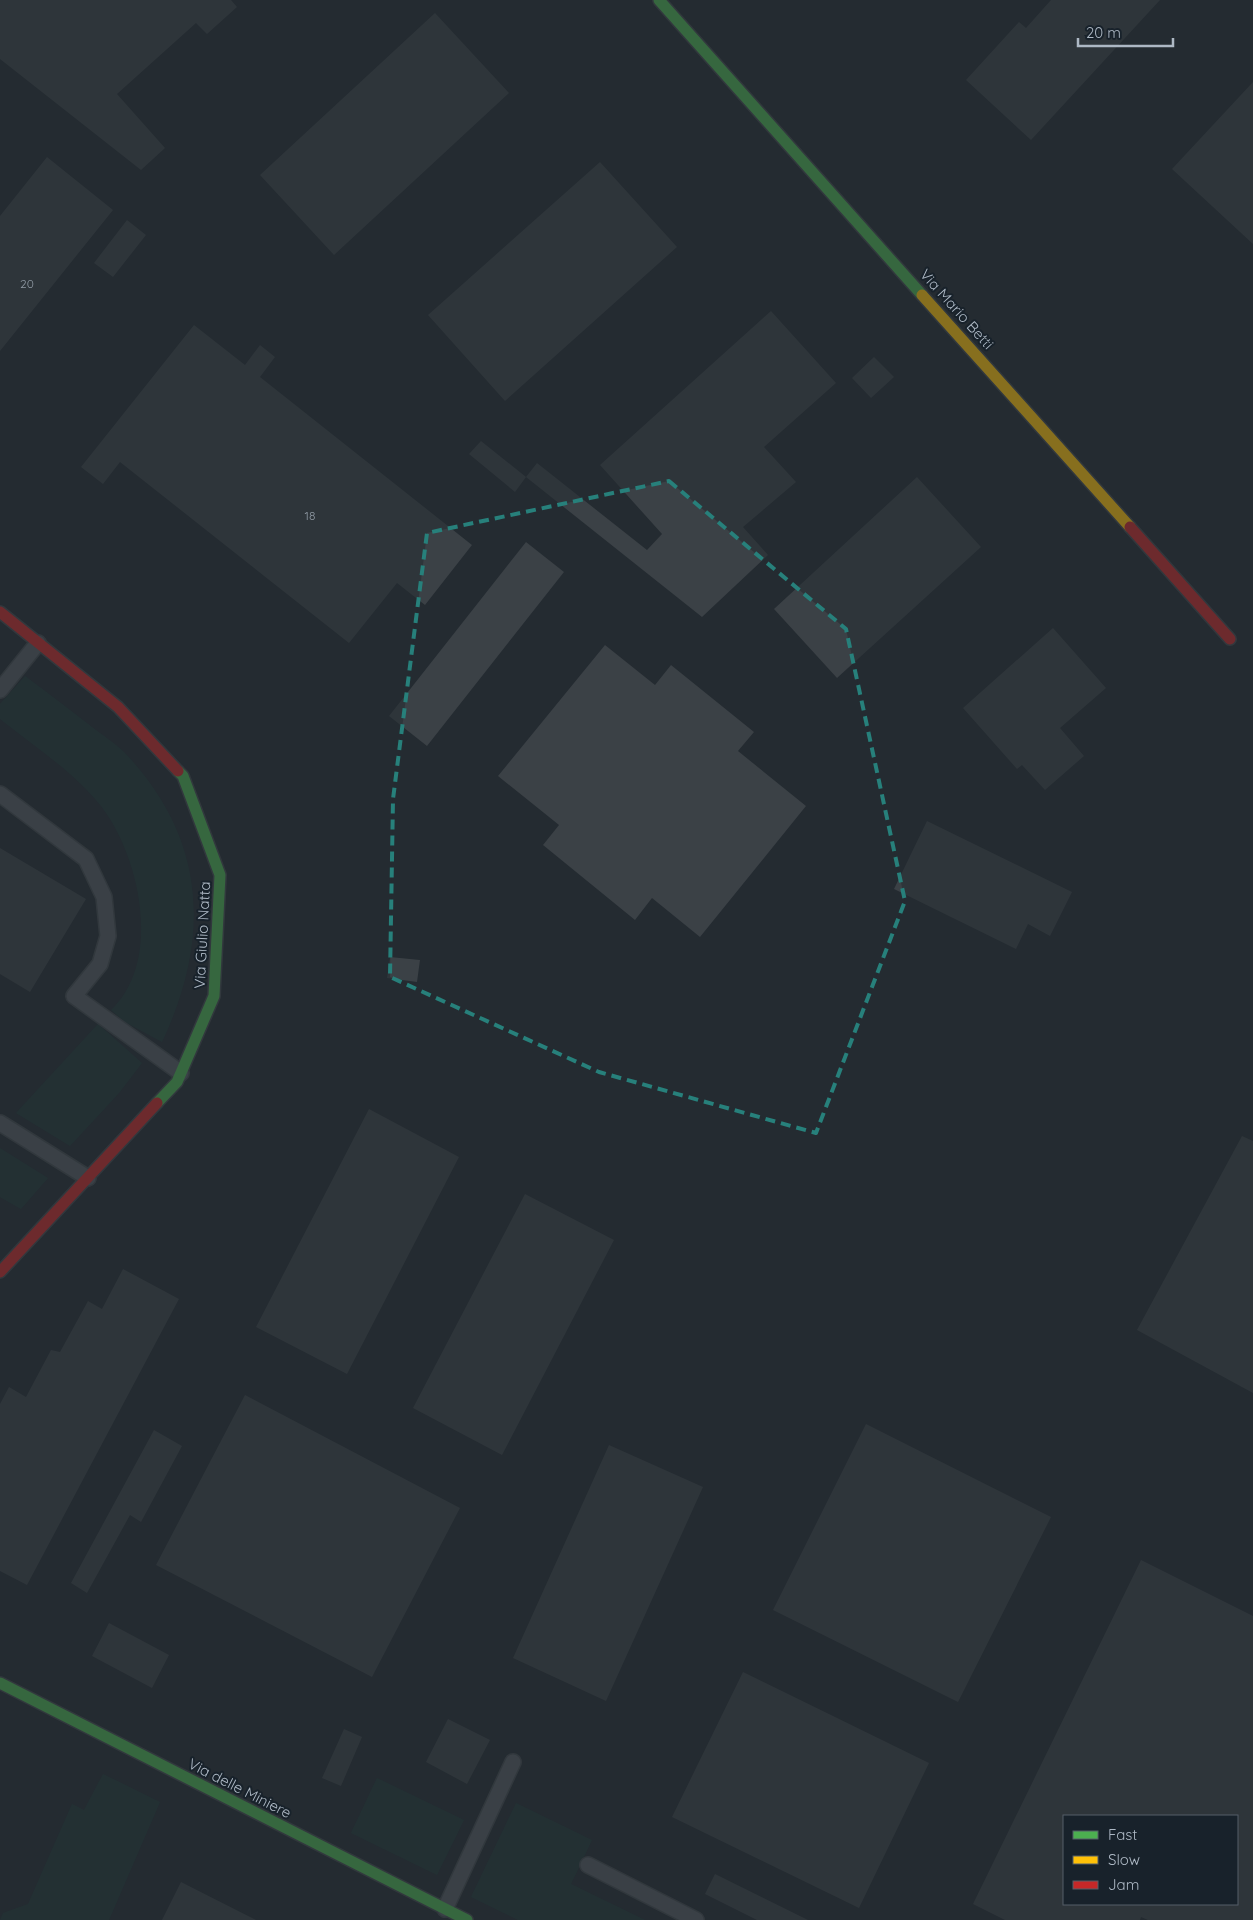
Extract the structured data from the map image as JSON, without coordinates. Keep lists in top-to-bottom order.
{
  "streets": {
    "street": ["Via Mario Betti", "Via Giulio Natta", "Via delle Miniere"]
  },
  "house_numbers": ["20", "18"],
  "legend": ["Fast", "Slow", "Jam"],
  "scale_bar": "20 m"
}
